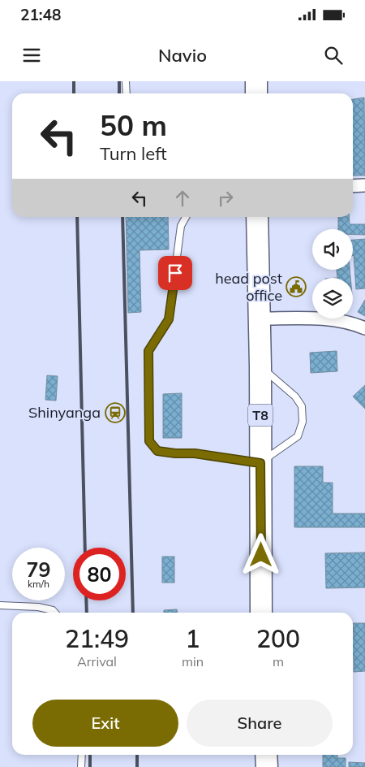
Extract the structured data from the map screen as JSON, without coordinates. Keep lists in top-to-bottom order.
{
  "streets": {
    "highway": ["T8"]
  },
  "places": {
    "public building": ["head post office"],
    "station": ["Shinyanga"]
  },
  "page": {
    "status": "21:48",
    "header": "Navio",
    "turn": ["50 m", "Turn left"],
    "speed": "79 km/h",
    "limit": "80",
    "eta": [
      "21:49",
      "Arrival",
      "1",
      "min",
      "200",
      "m"
    ],
    "buttons": ["Exit", "Share"]
  }
}
